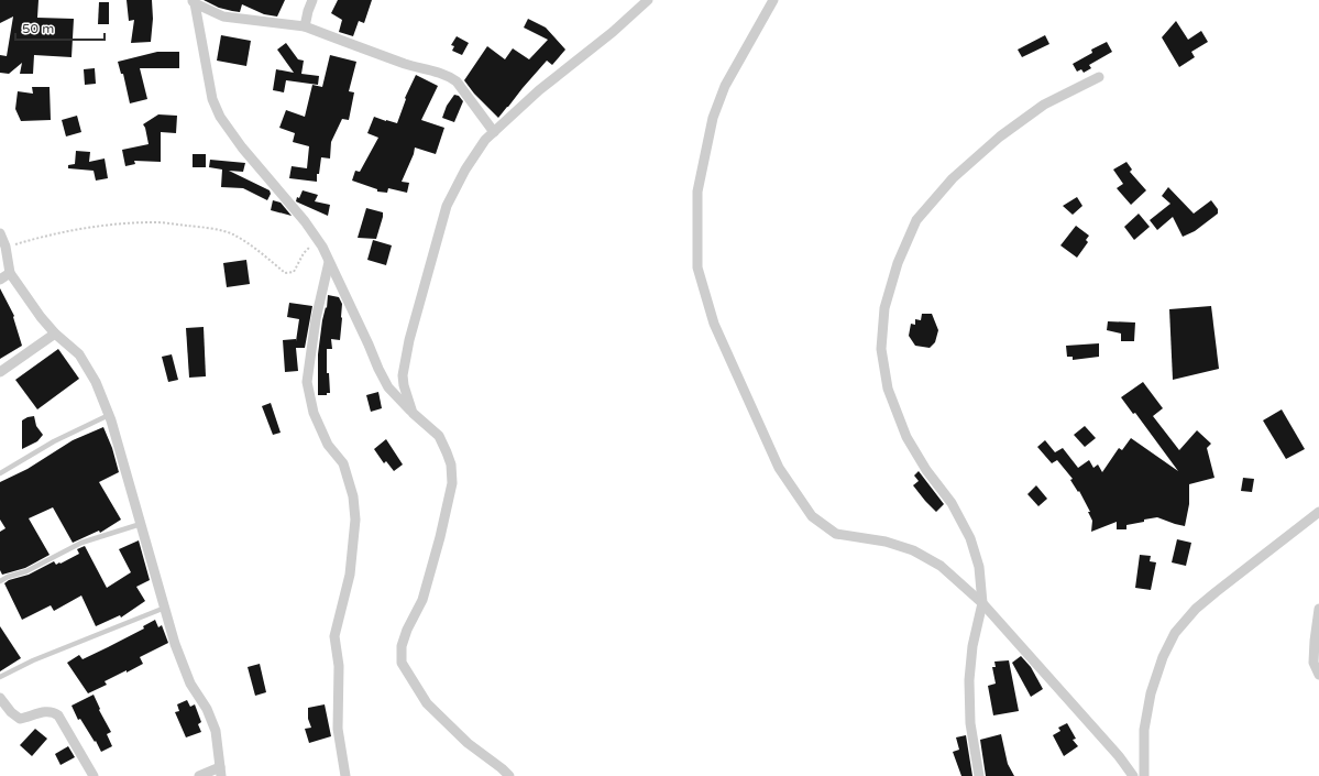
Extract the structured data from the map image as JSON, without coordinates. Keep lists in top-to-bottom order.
{
  "scale_bar": "50 m"
}
